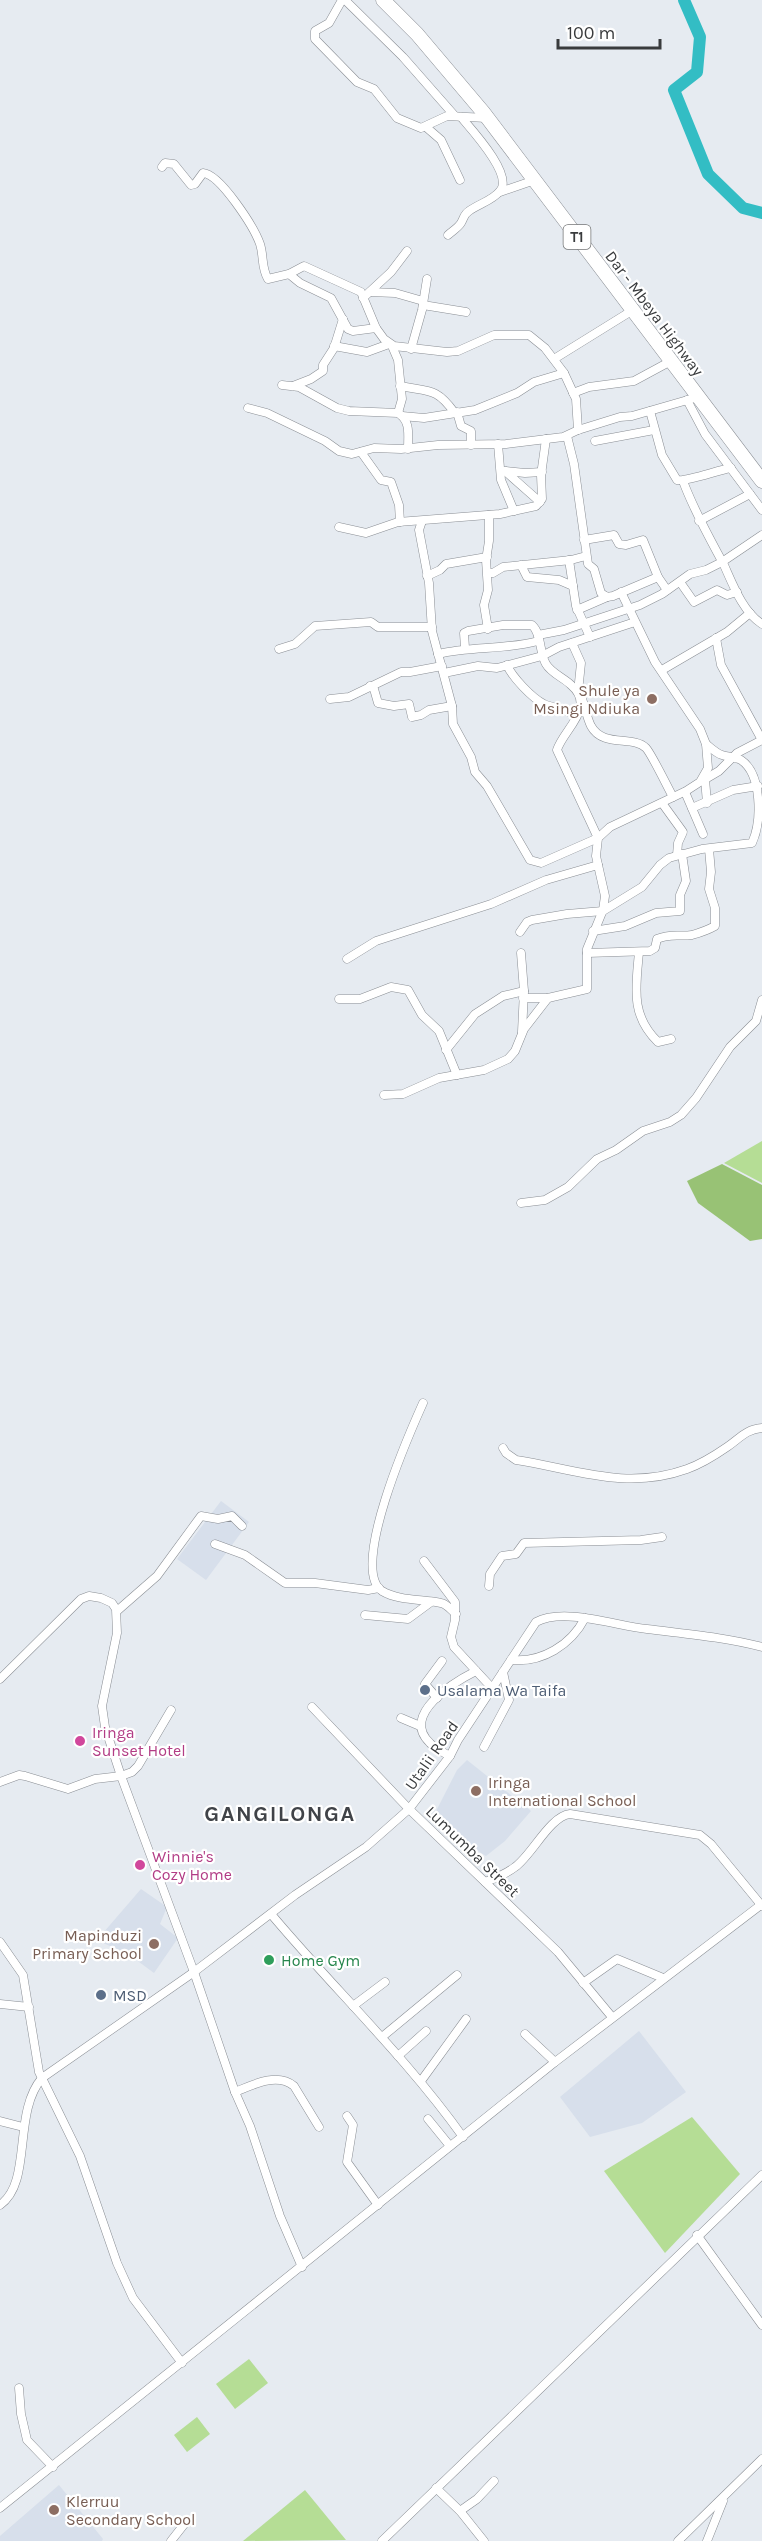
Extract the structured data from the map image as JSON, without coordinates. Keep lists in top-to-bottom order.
{
  "streets": {
    "highway": ["T1", "Dar - Mbeya Highway"],
    "street": ["Utalii Road", "Lumumba Street"]
  },
  "crossings": [
    ["Utalii Road", "Lumumba Street"]
  ],
  "districts": ["GANGILONGA"],
  "places": [
    "Shule ya Msingi Ndiuka",
    "Usalama Wa Taifa",
    "Iringa Sunset Hotel",
    "Iringa International School",
    "Winnie's Cozy Home",
    "Mapinduzi Primary School",
    "Home Gym",
    "MSD",
    "Klerruu Secondary School"
  ],
  "scale_bar": "100 m"
}
